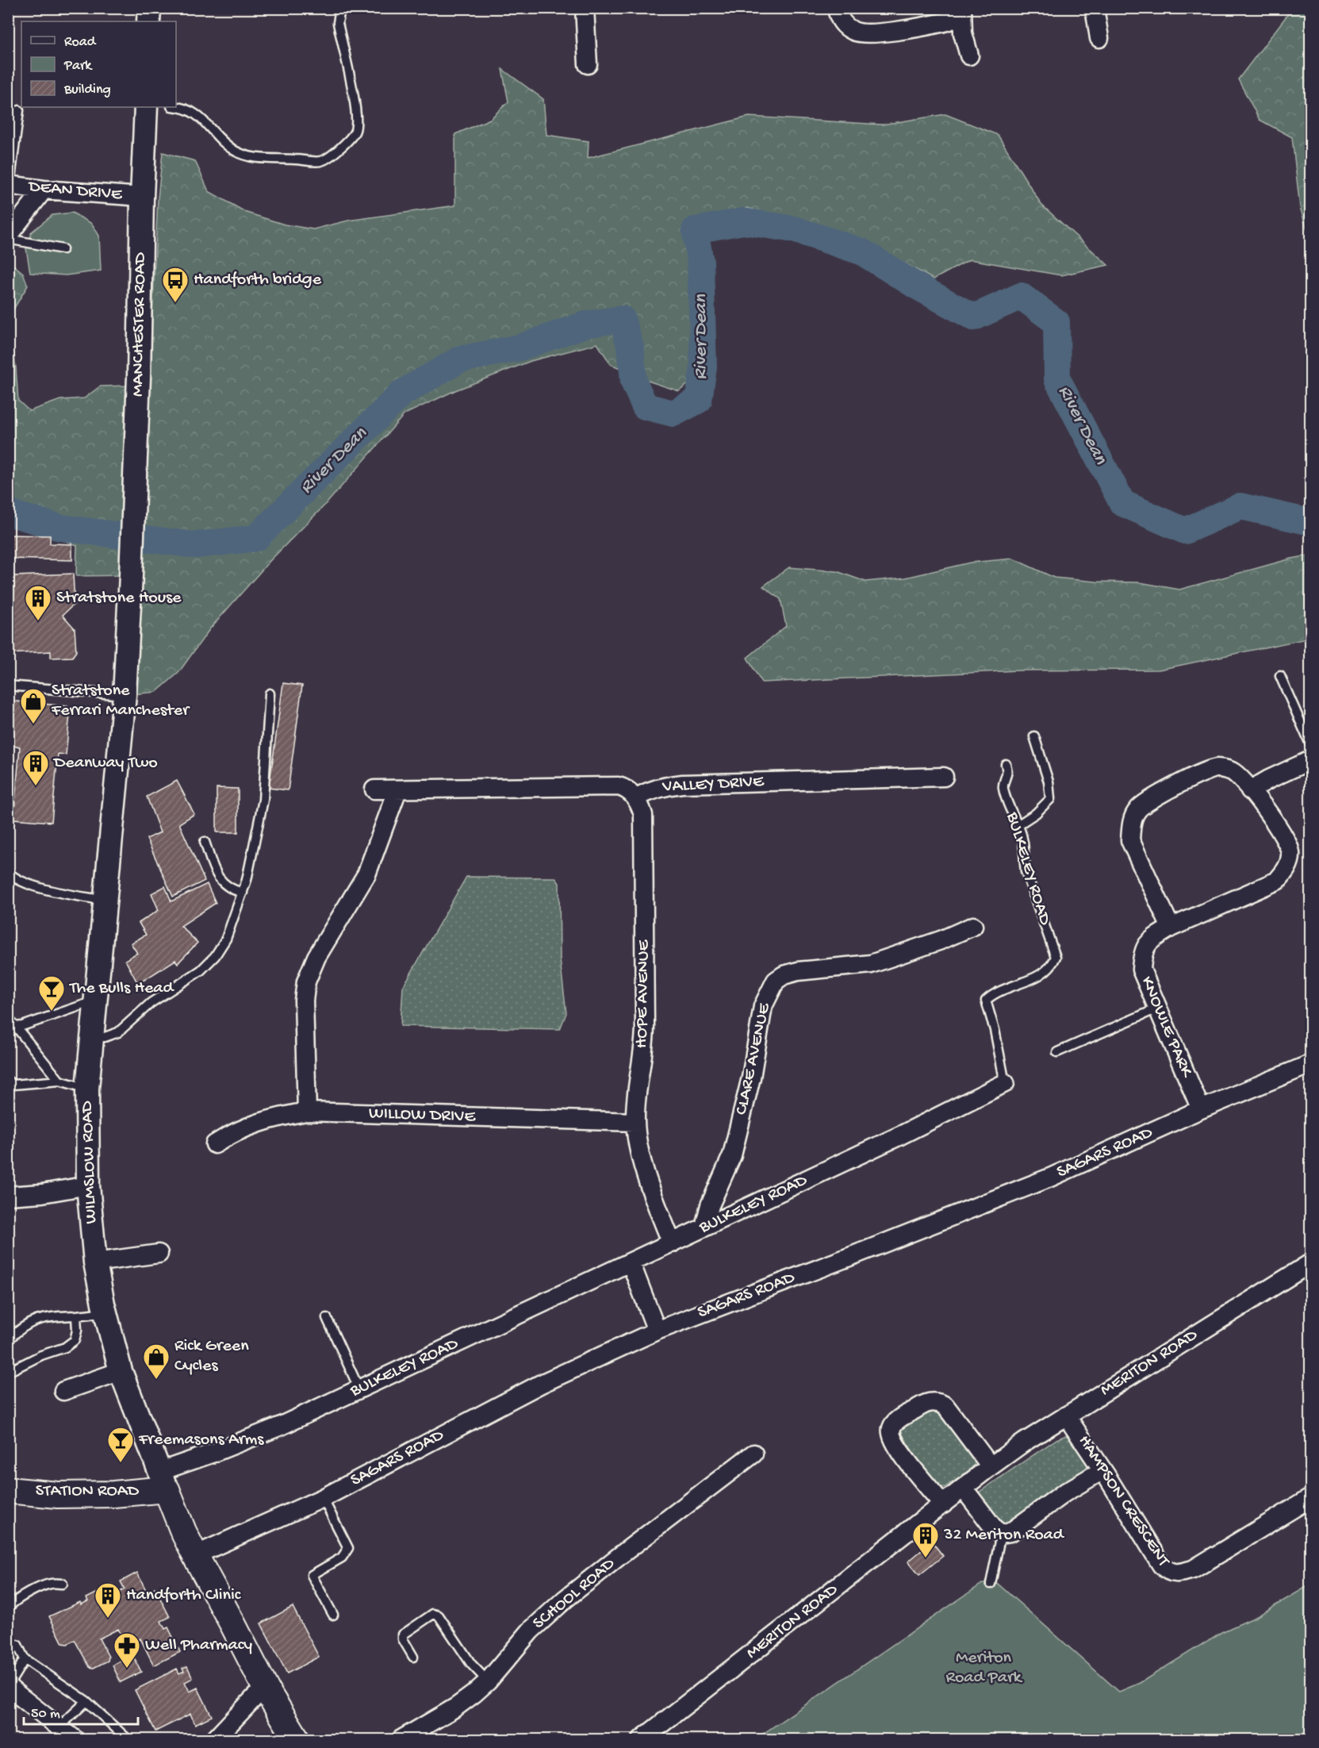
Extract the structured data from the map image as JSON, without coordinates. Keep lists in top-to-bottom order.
{
  "streets": {
    "main road": ["WILMSLOW ROAD", "STATION ROAD"],
    "street": [
      "DEAN DRIVE",
      "MANCHESTER ROAD",
      "VALLEY DRIVE",
      "BULKELEY ROAD",
      "HOPE AVENUE",
      "KNOWLE PARK",
      "CLARE AVENUE",
      "WILLOW DRIVE",
      "SAGARS ROAD",
      "MERITON ROAD",
      "HAMPSON CRESCENT",
      "SCHOOL ROAD"
    ]
  },
  "crossings": [
    ["DEAN DRIVE", "MANCHESTER ROAD"],
    ["MANCHESTER ROAD", "WILMSLOW ROAD"],
    ["VALLEY DRIVE", "HOPE AVENUE"],
    ["BULKELEY ROAD", "HOPE AVENUE"],
    ["BULKELEY ROAD", "CLARE AVENUE"],
    ["BULKELEY ROAD", "WILMSLOW ROAD"],
    ["BULKELEY ROAD", "STATION ROAD"],
    ["HOPE AVENUE", "WILLOW DRIVE"],
    ["KNOWLE PARK", "SAGARS ROAD"],
    ["SAGARS ROAD", "WILMSLOW ROAD"],
    ["WILMSLOW ROAD", "STATION ROAD"],
    ["MERITON ROAD", "HAMPSON CRESCENT"]
  ],
  "water": ["River Dean"],
  "parks": ["Meriton Road Park"],
  "places": {
    "bus stop": ["Handforth bridge"],
    "building": [
      "Stratstone House",
      "Deanway Two",
      "32 Meriton Road",
      "Handforth Clinic"
    ],
    "shop": ["Stratstone Ferrari Manchester", "Rick Green Cycles"],
    "bar": ["The Bulls Head", "Freemasons Arms"],
    "pharmacy": ["Well Pharmacy"]
  },
  "legend": ["Road", "Park", "Building"],
  "scale_bar": "50 m"
}
